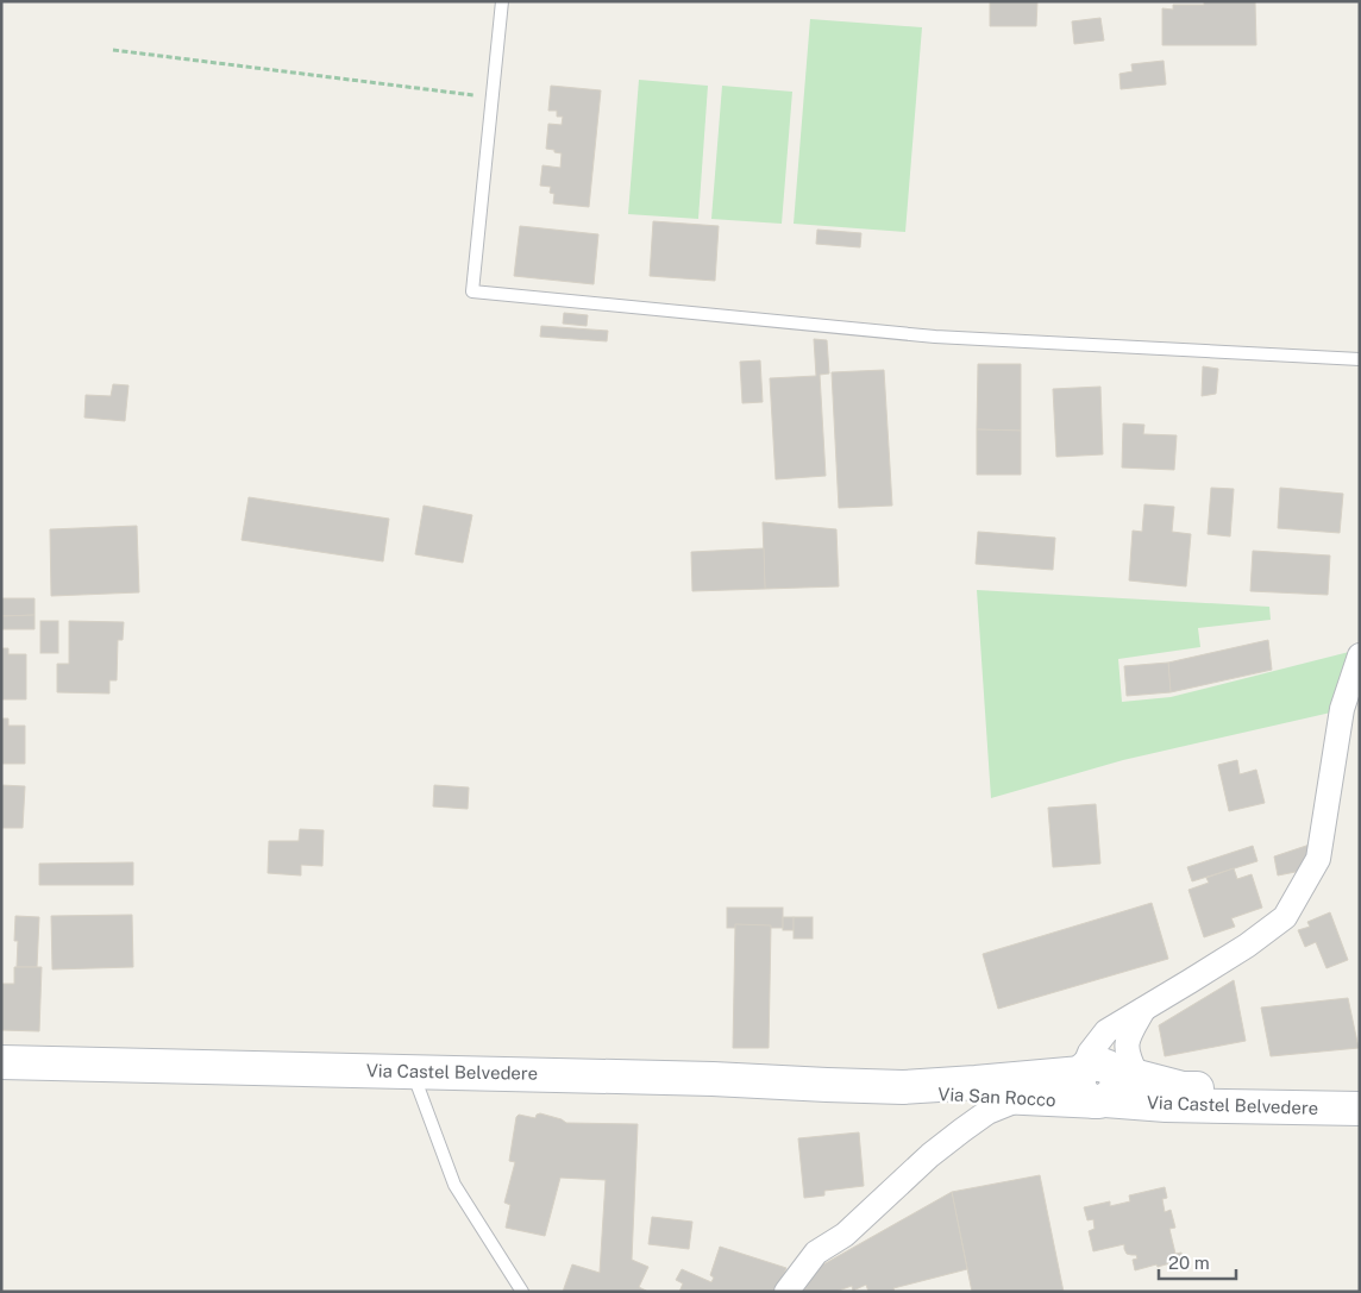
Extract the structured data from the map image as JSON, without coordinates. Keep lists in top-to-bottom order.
{
  "streets": {
    "street": ["Via Castel Belvedere", "Via San Rocco"]
  },
  "crossings": [
    ["Via Castel Belvedere", "Via San Rocco"]
  ],
  "scale_bar": "20 m"
}
